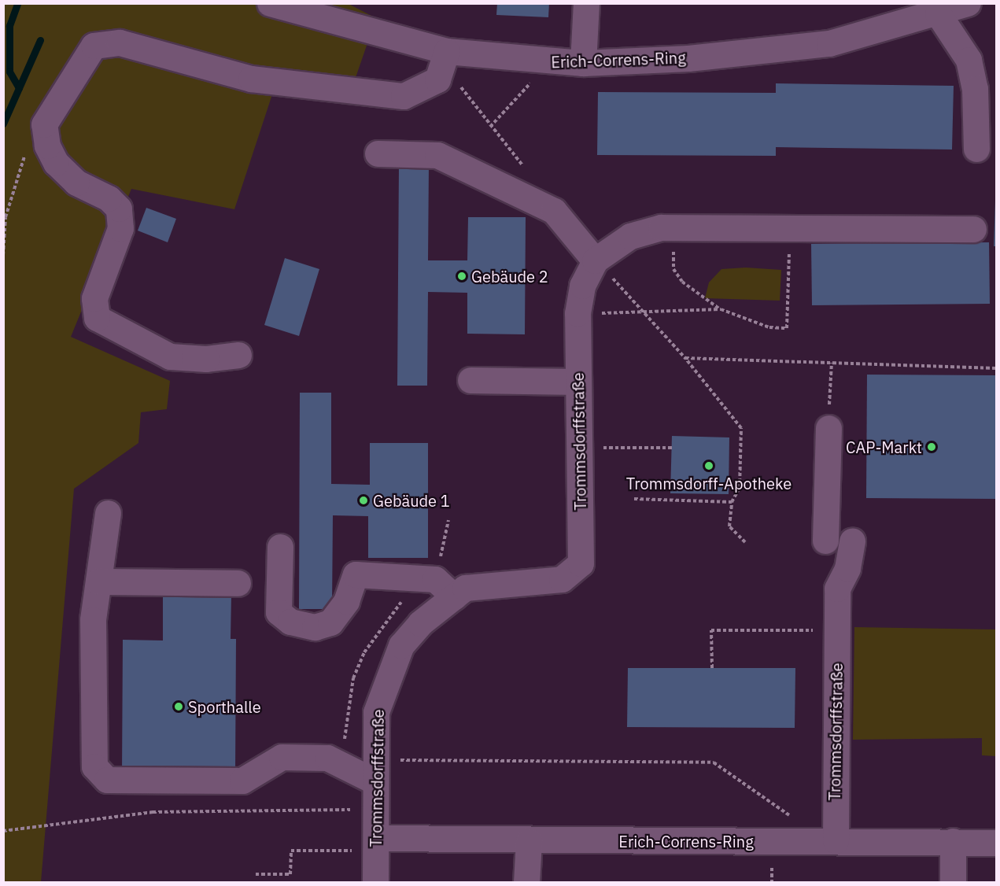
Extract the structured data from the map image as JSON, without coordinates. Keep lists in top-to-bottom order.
{
  "streets": {
    "street": ["Erich-Correns-Ring", "Trommsdorffstraße"]
  },
  "crossings": [
    ["Erich-Correns-Ring", "Trommsdorffstraße"]
  ],
  "places": [
    "Gebäude 2",
    "CAP-Markt",
    "Trommsdorff-Apotheke",
    "Gebäude 1",
    "Sporthalle"
  ]
}
